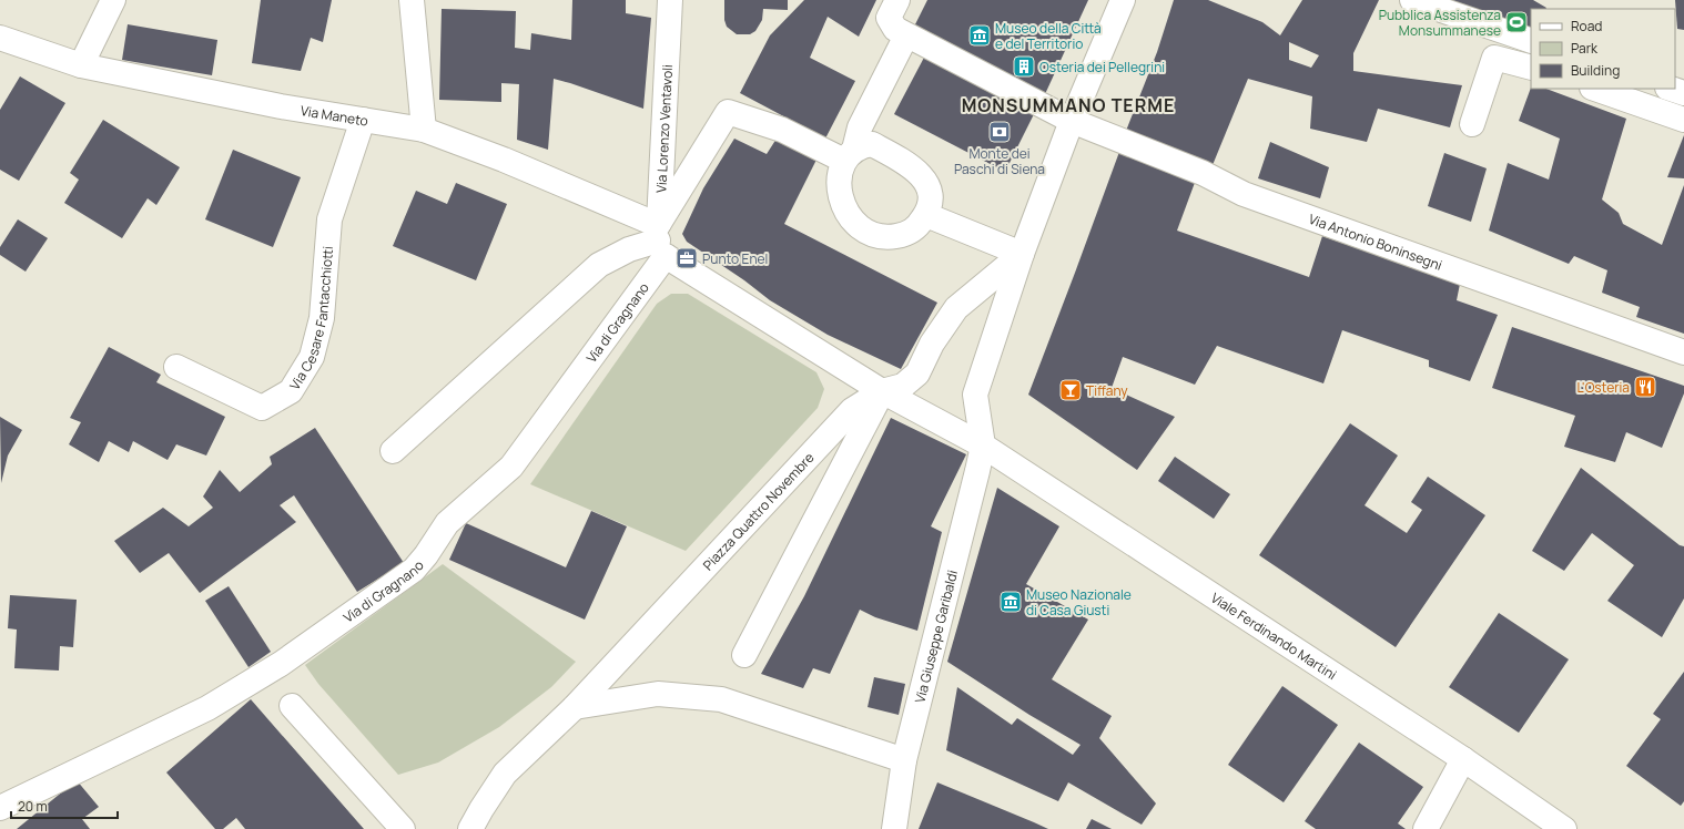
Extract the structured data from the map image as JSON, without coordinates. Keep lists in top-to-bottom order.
{
  "streets": {
    "street": [
      "Via Maneto",
      "Via Lorenzo Ventavoli",
      "Via Antonio Boninsegni",
      "Via Cesare Fantacchiotti",
      "Via di Gragnano",
      "Piazza Quattro Novembre",
      "Via Giuseppe Garibaldi",
      "Viale Ferdinando Martini"
    ]
  },
  "crossings": [
    ["Via Maneto", "Via Lorenzo Ventavoli"],
    ["Via Maneto", "Via Cesare Fantacchiotti"],
    ["Via Maneto", "Via di Gragnano"],
    ["Via Lorenzo Ventavoli", "Via di Gragnano"],
    ["Piazza Quattro Novembre", "Viale Ferdinando Martini"],
    ["Via Giuseppe Garibaldi", "Viale Ferdinando Martini"]
  ],
  "districts": ["MONSUMMANO TERME"],
  "places": {
    "sports": ["Pubblica Assistenza Monsummanese"],
    "museum": ["Museo della Città e del Territorio", "Museo Nazionale di Casa Giusti"],
    "building": ["Osteria dei Pellegrini"],
    "bank": ["Monte dei Paschi di Siena"],
    "office": ["Punto Enel"],
    "restaurant": ["L'Osteria"],
    "bar": ["Tiffany"]
  },
  "legend": ["Road", "Park", "Building"],
  "scale_bar": "20 m"
}
